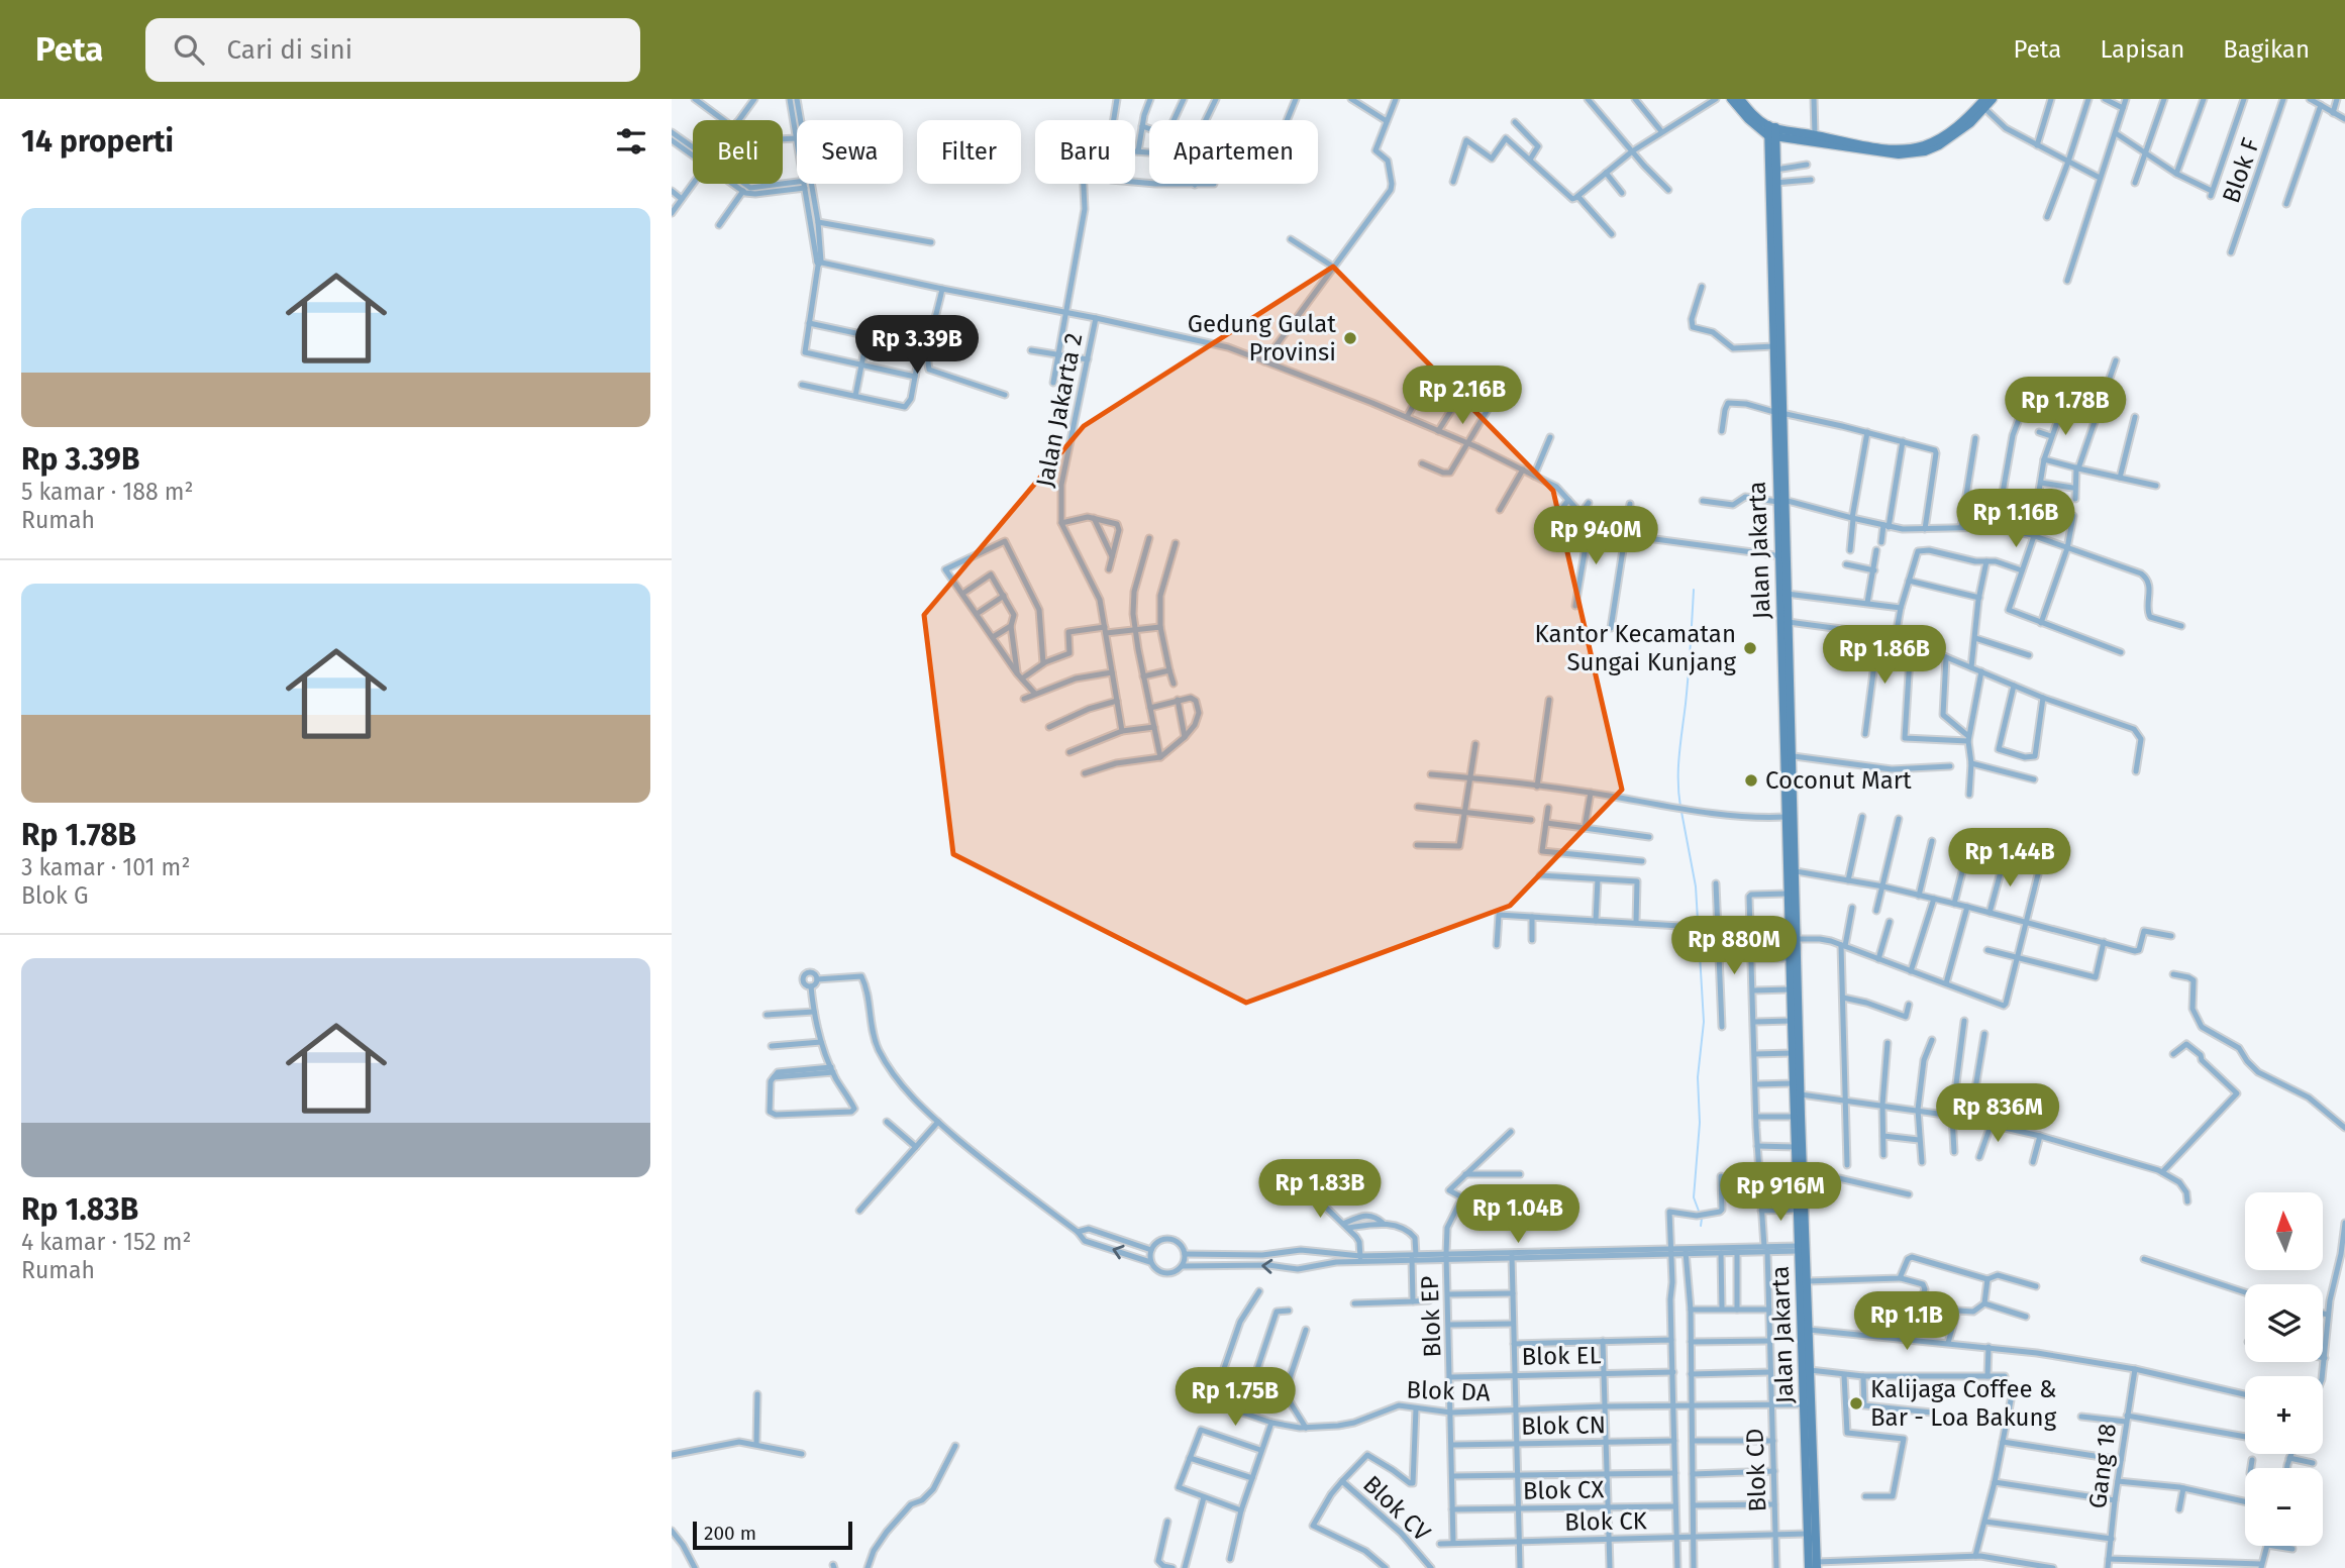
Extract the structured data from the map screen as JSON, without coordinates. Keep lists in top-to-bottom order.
{
  "streets": {
    "main road": ["Jalan Jakarta"],
    "street": [
      "Blok F",
      "Jalan Jakarta 2",
      "Blok EP",
      "Blok EL",
      "Blok DA",
      "Blok CN",
      "Gang 18",
      "Blok CD",
      "Blok CX",
      "Blok CV",
      "Blok CK"
    ]
  },
  "crossings": [
    ["Jalan Jakarta", "Blok DA"],
    ["Jalan Jakarta", "Blok CD"],
    ["Blok EP", "Blok EL"],
    ["Blok EP", "Blok DA"],
    ["Blok EP", "Blok CN"],
    ["Blok EP", "Blok CX"],
    ["Blok EP", "Blok CK"],
    ["Blok DA", "Blok CD"],
    ["Blok DA", "Blok CV"],
    ["Blok CD", "Blok CK"]
  ],
  "places": [
    "Gedung Gulat Provinsi",
    "Kantor Kecamatan Sungai Kunjang",
    "Coconut Mart",
    "Kalijaga Coffee & Bar - Loa Bakung"
  ],
  "scale_bar": "200 m",
  "north": "top",
  "page": {
    "header": "Peta",
    "search": "Cari di sini",
    "nav": ["Peta", "Lapisan", "Bagikan"],
    "heading": "14 properti",
    "chip": [
      "Beli",
      "Sewa",
      "Filter",
      "Baru",
      "Apartemen"
    ],
    "list": [
      {
        "name": "Rp 3.39B",
        "note": "5 kamar · 188 m² · Rumah"
      },
      {
        "name": "Rp 1.78B",
        "note": "3 kamar · 101 m² · Blok G"
      },
      {
        "name": "Rp 1.83B",
        "note": "4 kamar · 152 m² · Rumah"
      }
    ],
    "price": [
      "Rp 3.39B",
      "Rp 2.16B",
      "Rp 1.78B",
      "Rp 1.16B",
      "Rp 940M",
      "Rp 1.86B",
      "Rp 1.44B",
      "Rp 880M",
      "Rp 836M",
      "Rp 1.83B",
      "Rp 916M",
      "Rp 1.04B",
      "Rp 1.1B",
      "Rp 1.75B"
    ],
    "map_buttons": ["+", "−"],
    "scale": "200 m"
  }
}
